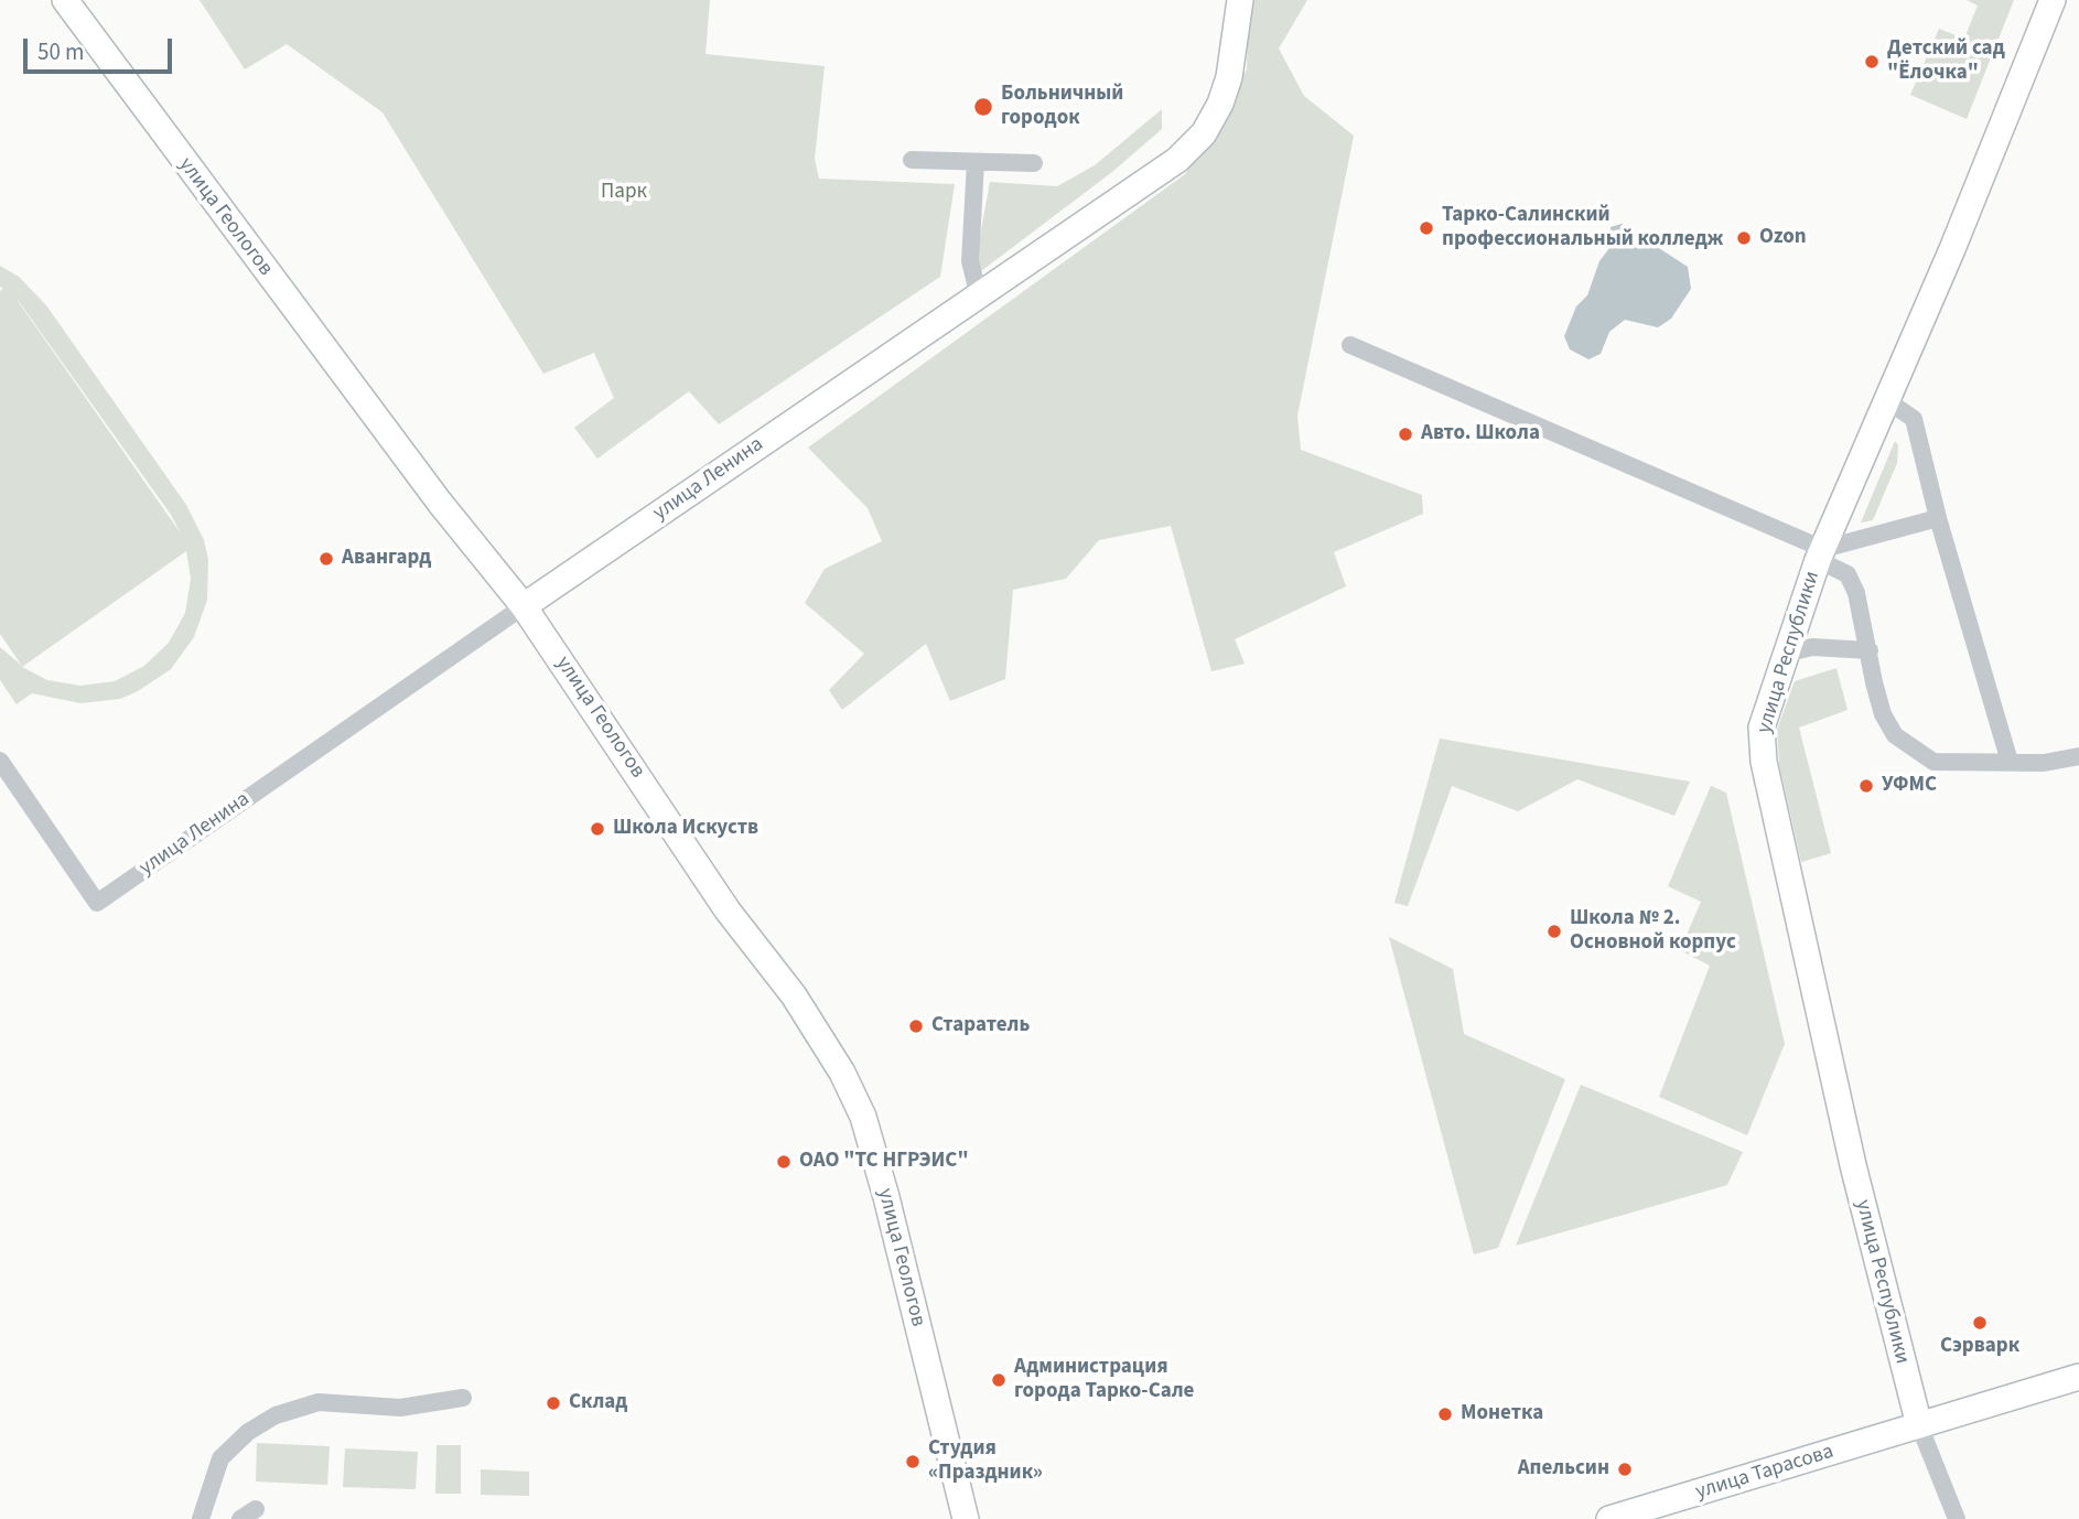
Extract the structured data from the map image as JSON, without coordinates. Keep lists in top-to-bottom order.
{
  "streets": {
    "street": [
      "улица Геологов",
      "улица Ленина",
      "улица Республики",
      "улица Тарасова"
    ]
  },
  "crossings": [
    ["улица Геологов", "улица Ленина"],
    ["улица Республики", "улица Тарасова"]
  ],
  "parks": ["Парк"],
  "places": [
    "Детский сад \"Ёлочка\"",
    "Больничный городок",
    "Тарко-Салинский профессиональный колледж",
    "Ozon",
    "Авто. Школа",
    "Авангард",
    "УФМС",
    "Школа Искуств",
    "Школа № 2. Основной корпус",
    "Старатель",
    "ОАО \"ТС НГРЭИС\"",
    "Сэрварк",
    "Администрация города Тарко-Сале",
    "Склад",
    "Монетка",
    "Студия «Праздник»",
    "Апельсин"
  ],
  "scale_bar": "50 m"
}
